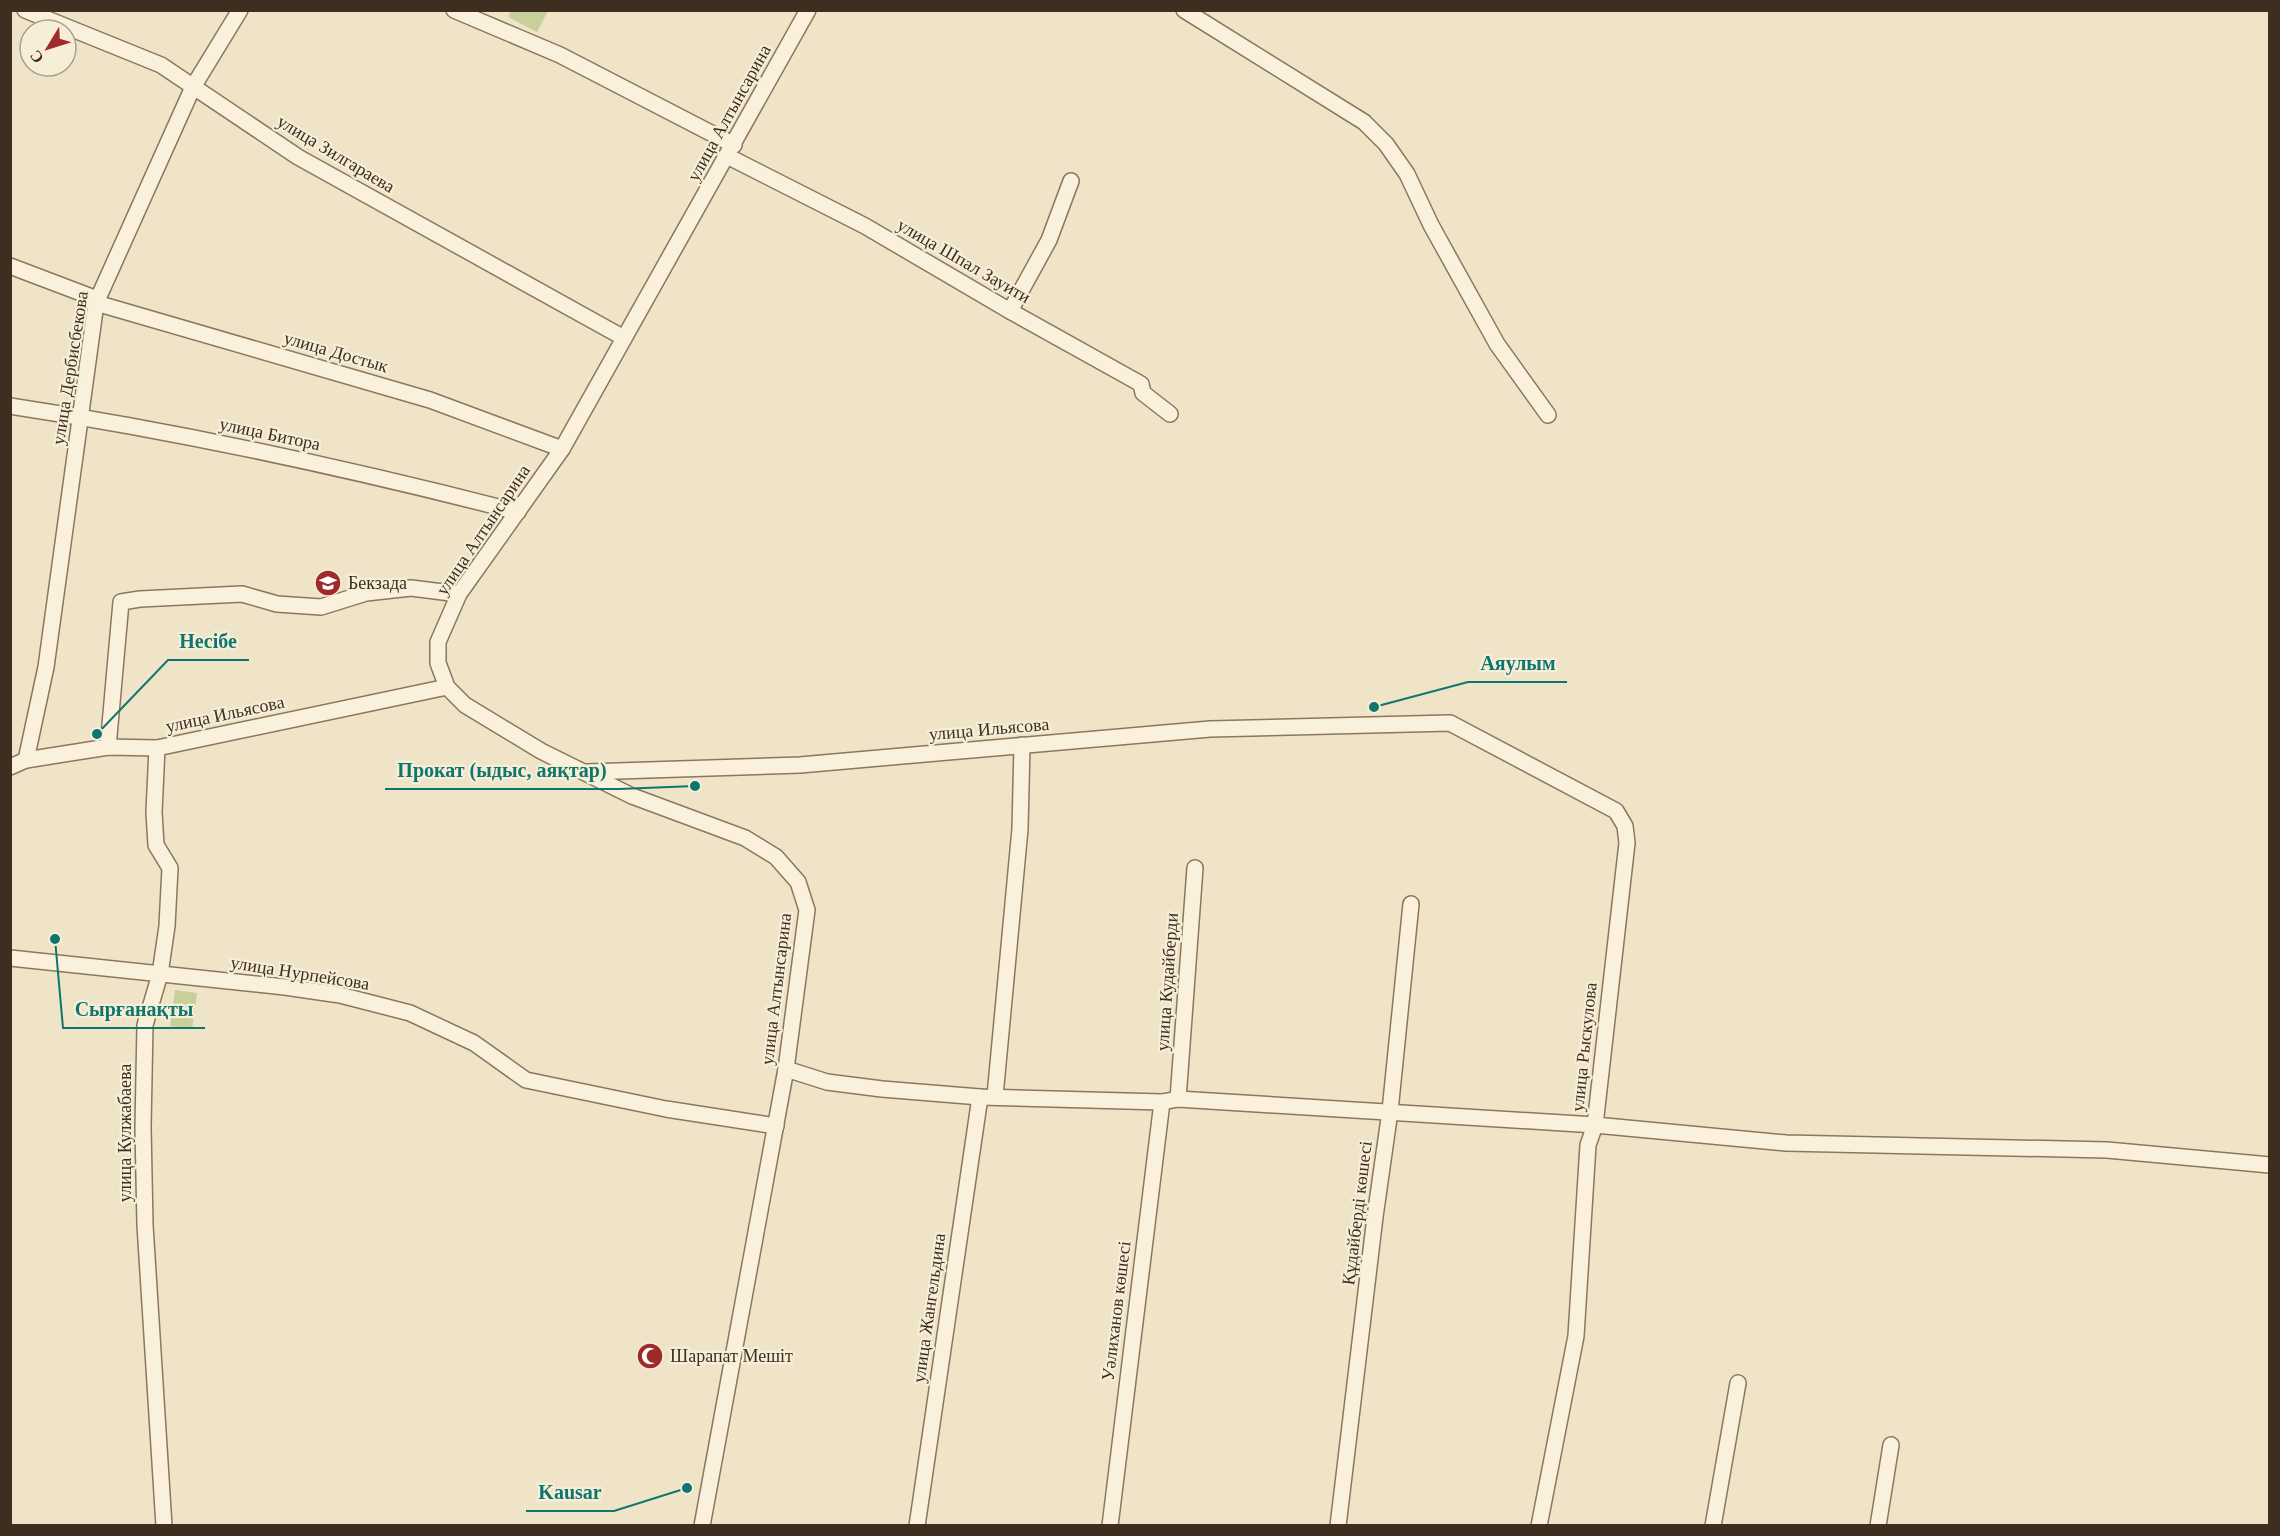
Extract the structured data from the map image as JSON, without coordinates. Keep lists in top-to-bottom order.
{
  "streets": {
    "street": [
      "улица Алтынсарина",
      "улица Зилгараева",
      "улица Шпал Зауити",
      "улица Достык",
      "улица Дербисбекова",
      "улица Битора",
      "улица Ильясова",
      "улица Нурпейсова",
      "улица Кудайберди",
      "улица Рыскулова",
      "улица Кулжабаева",
      "Құдайберді көшесі",
      "улица Жангельдина",
      "Уәлиханов көшесі"
    ]
  },
  "crossings": [
    ["улица Алтынсарина", "улица Зилгараева"],
    ["улица Алтынсарина", "улица Шпал Зауити"],
    ["улица Алтынсарина", "улица Достык"],
    ["улица Алтынсарина", "улица Битора"],
    ["улица Алтынсарина", "улица Ильясова"],
    ["улица Алтынсарина", "улица Нурпейсова"],
    ["улица Зилгараева", "улица Дербисбекова"],
    ["улица Достык", "улица Дербисбекова"],
    ["улица Дербисбекова", "улица Битора"],
    ["улица Дербисбекова", "улица Ильясова"],
    ["улица Ильясова", "улица Рыскулова"],
    ["улица Ильясова", "улица Кулжабаева"],
    ["улица Ильясова", "улица Жангельдина"],
    ["улица Нурпейсова", "улица Кулжабаева"]
  ],
  "places": {
    "school or university": ["Бекзада"],
    "other": [
      "Аяулым",
      "Несібе",
      "Прокат (ыдыс, аяқтар)",
      "Сырғанақты",
      "Kausar"
    ],
    "mosque": ["Шарапат Мешіт"]
  },
  "north": "bottom left"
}
